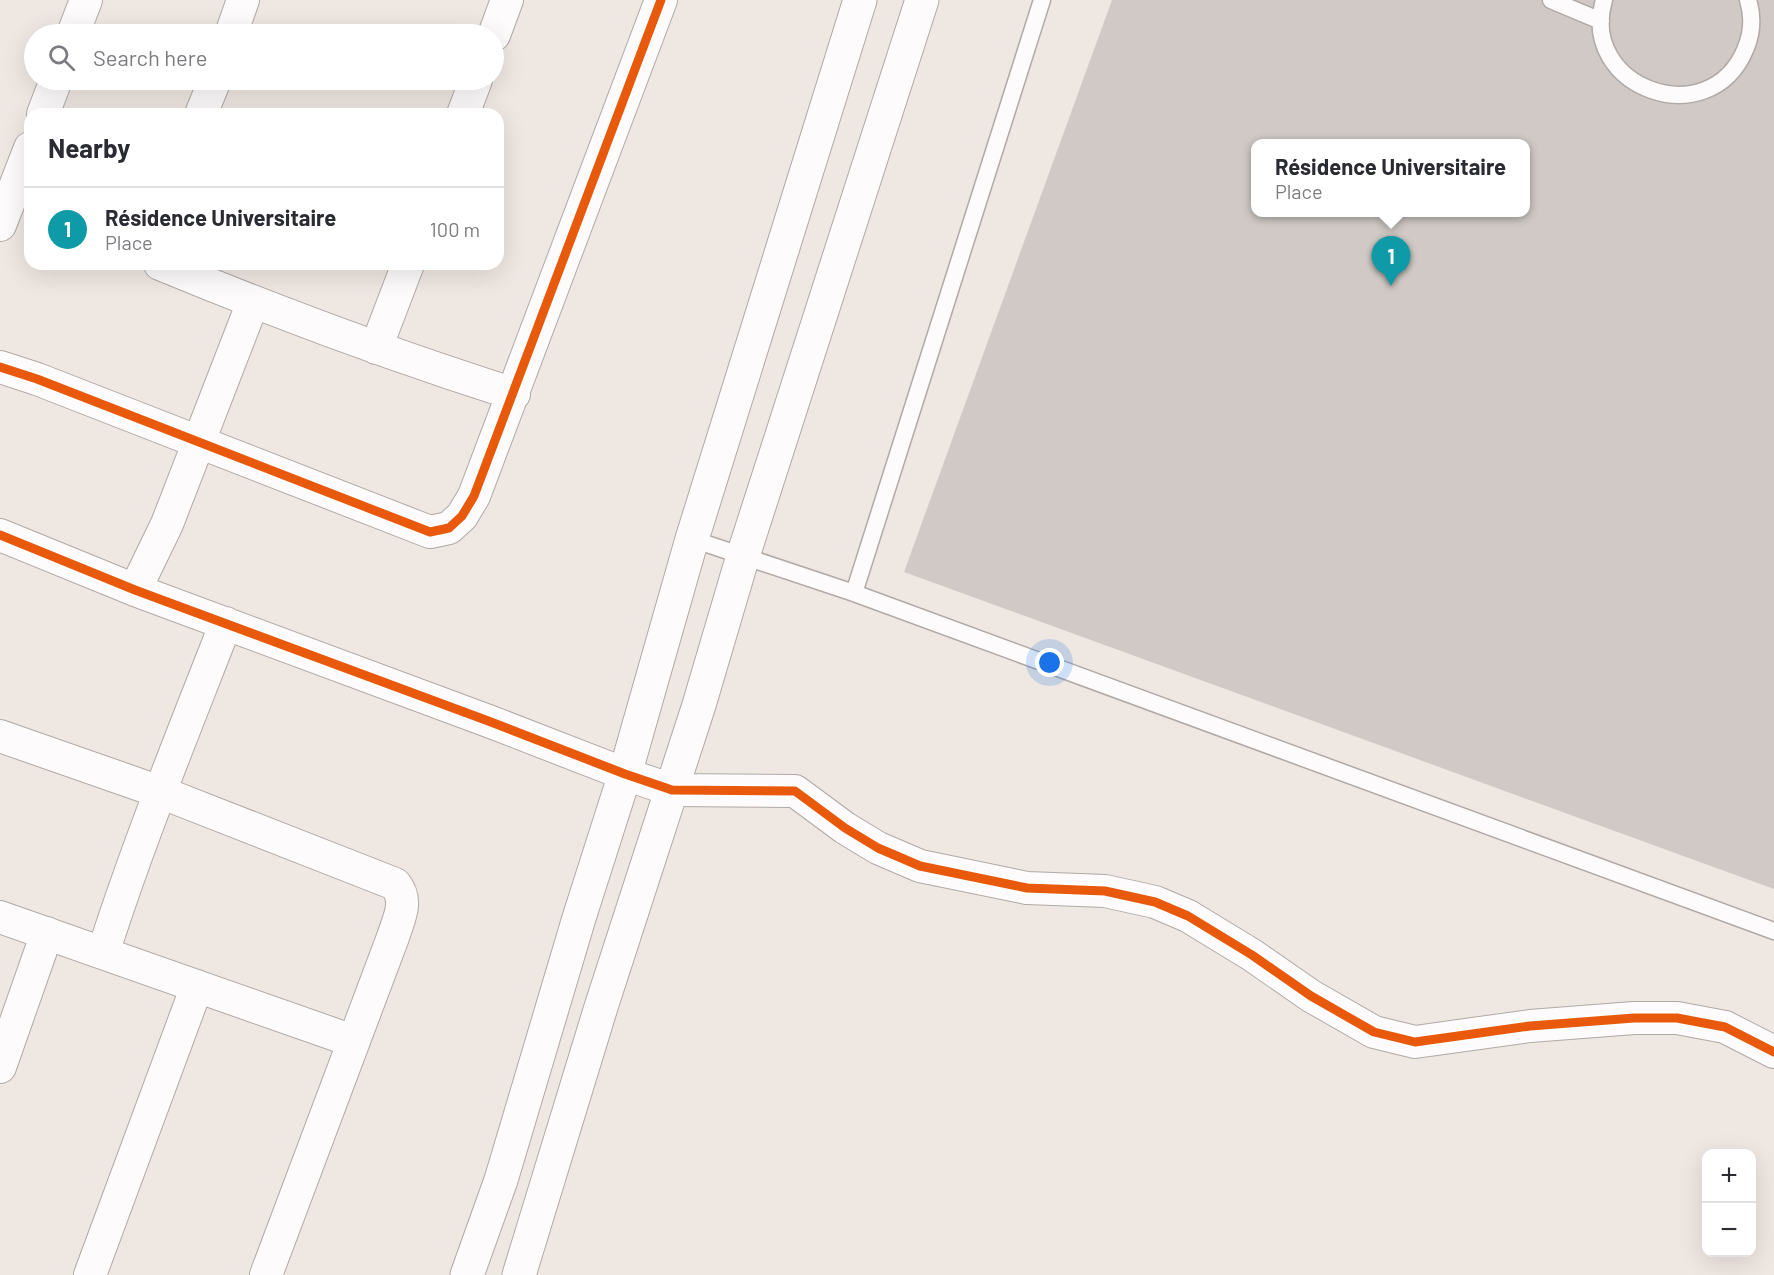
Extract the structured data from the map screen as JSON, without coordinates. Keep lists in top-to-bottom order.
{
  "page": {
    "search": "Search here",
    "heading": "Nearby",
    "popup": ["Résidence Universitaire", "Place"],
    "list": [
      {
        "mark": "1",
        "name": "Résidence Universitaire",
        "note": "Place",
        "value": "100 m"
      }
    ],
    "pins": "1",
    "map_buttons": ["+", "−"]
  }
}
